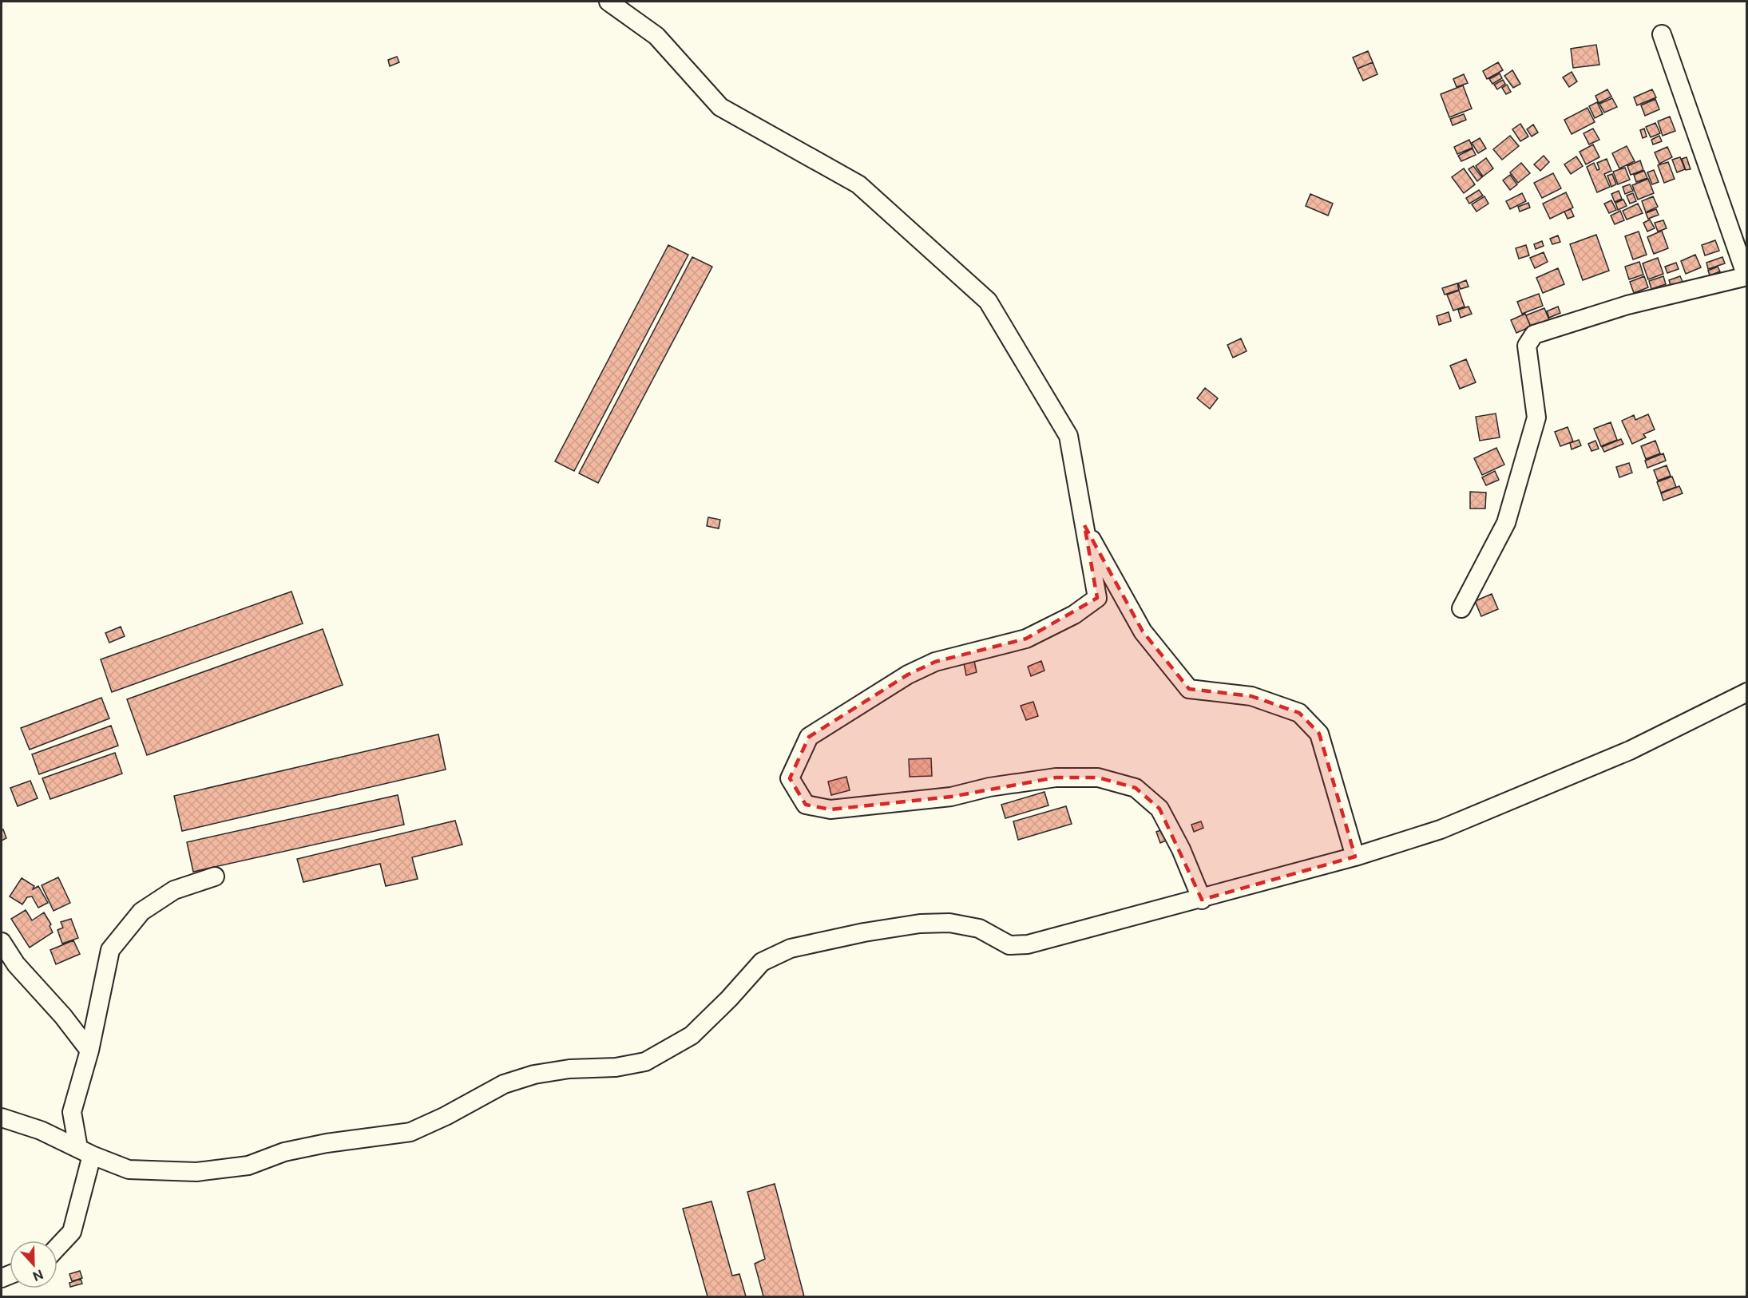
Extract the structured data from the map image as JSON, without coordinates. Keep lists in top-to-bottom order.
{
  "north": "bottom"
}
